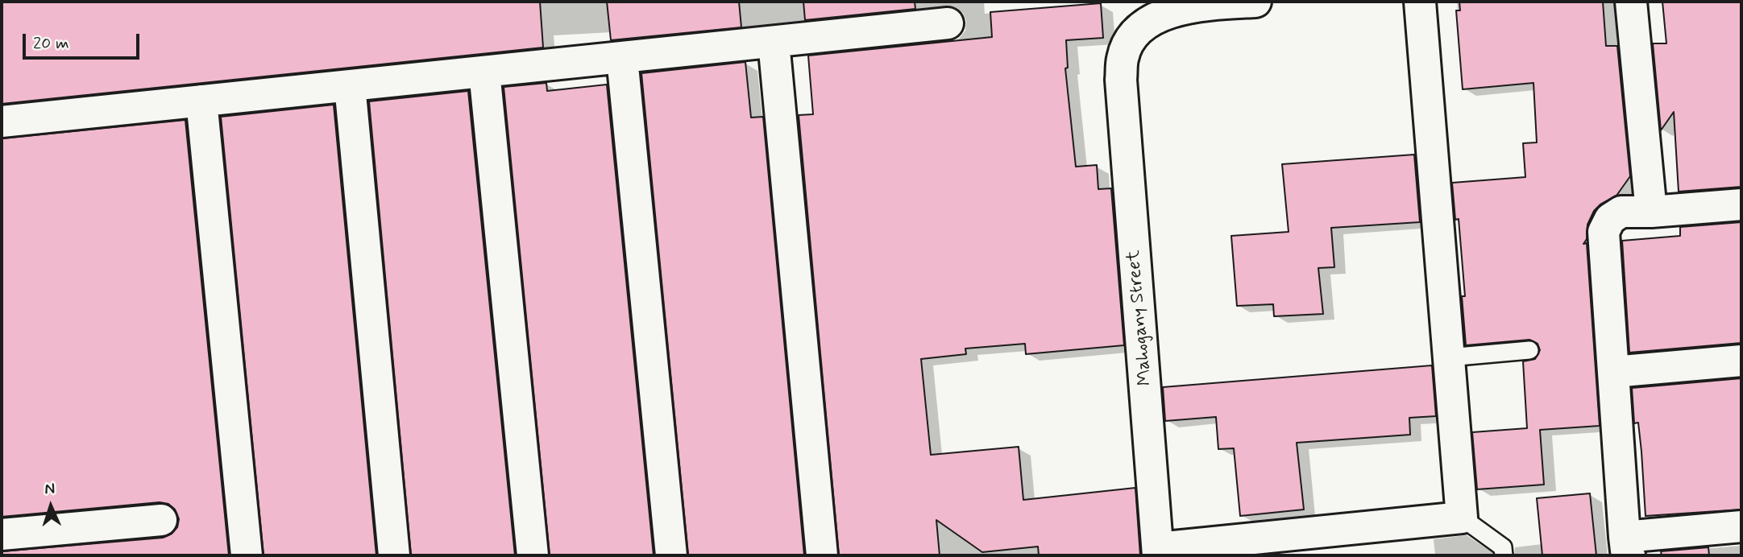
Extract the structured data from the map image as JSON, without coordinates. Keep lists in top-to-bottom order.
{
  "streets": {
    "street": ["Mahogany Street"]
  },
  "scale_bar": "20 m",
  "north": "top"
}
